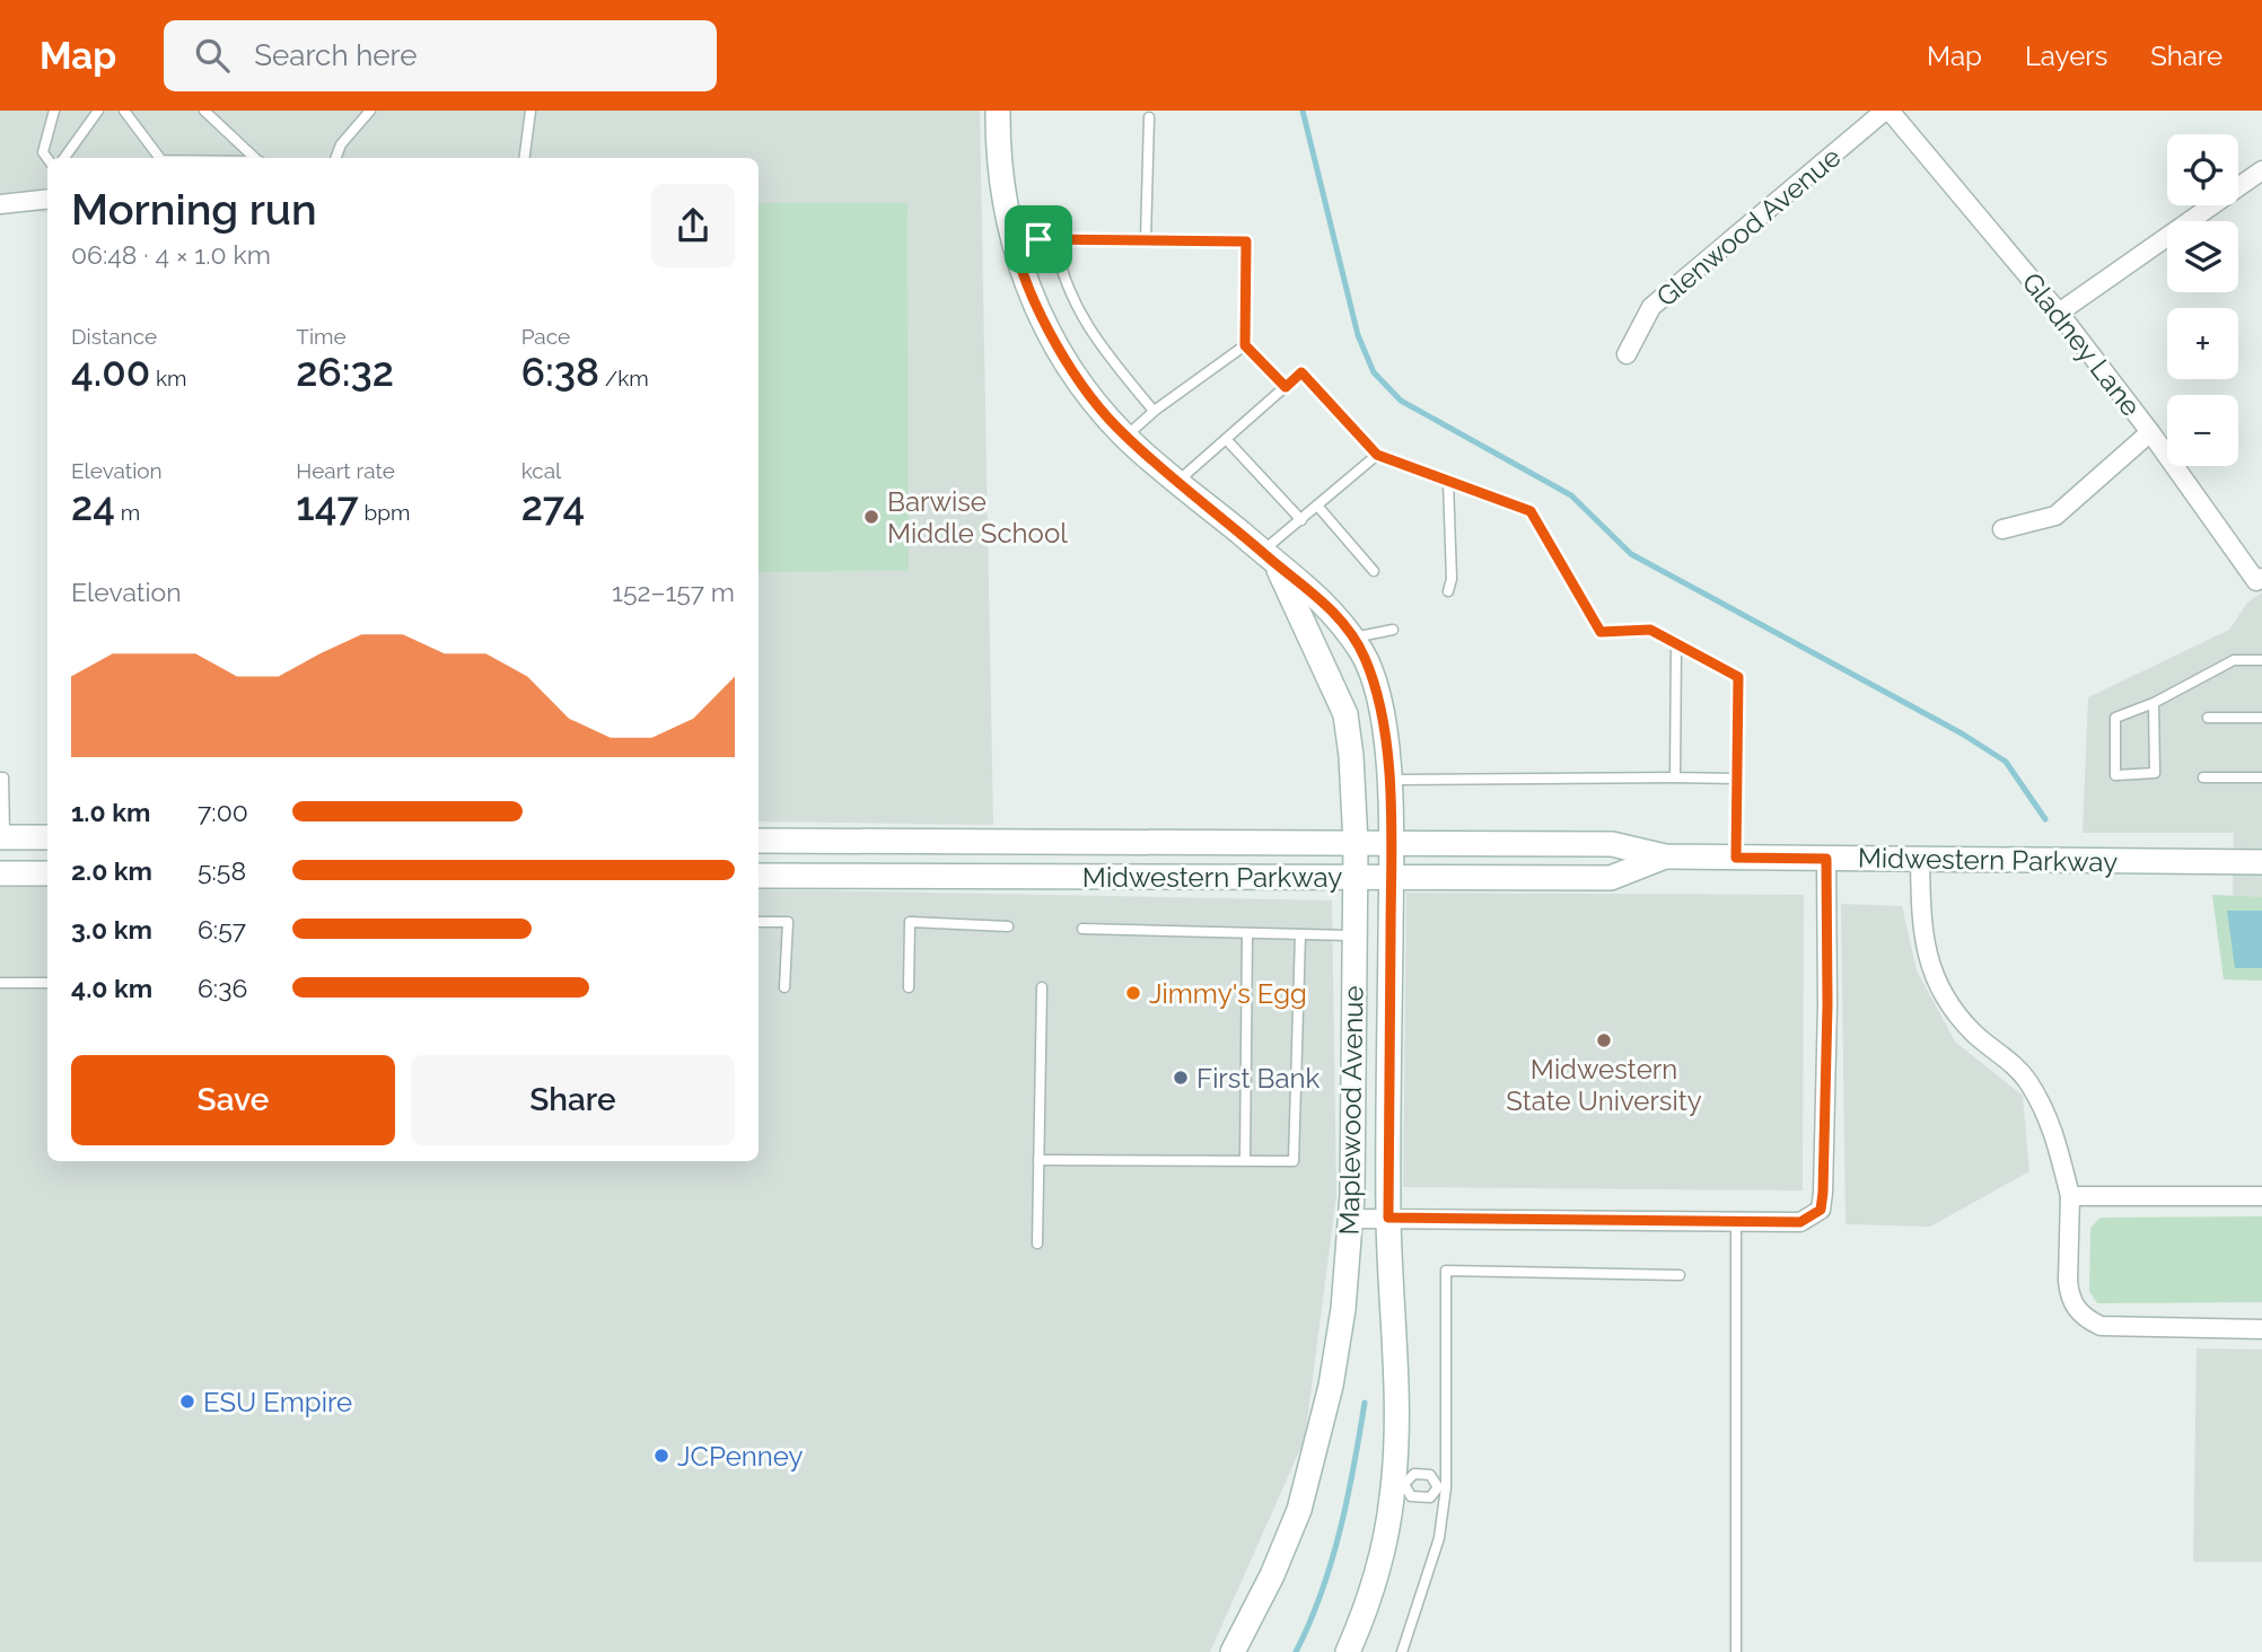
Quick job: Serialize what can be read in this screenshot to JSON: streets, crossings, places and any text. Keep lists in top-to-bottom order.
{
  "streets": {
    "street": [
      "Glenwood Avenue",
      "Gladney Lane",
      "Midwestern Parkway",
      "Maplewood Avenue"
    ]
  },
  "crossings": [
    ["Glenwood Avenue", "Gladney Lane"],
    ["Midwestern Parkway", "Maplewood Avenue"]
  ],
  "places": [
    "Barwise Middle School",
    "Jimmy's Egg",
    "Midwestern State University",
    "First Bank",
    "ESU Empire",
    "JCPenney"
  ],
  "page": {
    "header": "Map",
    "search": "Search here",
    "nav": ["Map", "Layers", "Share"],
    "map_buttons": ["+", "−"],
    "heading": ["Morning run", "06:48 · 4 × 1.0 km"],
    "stats": [
      ["Distance", "4.00 km"],
      ["Time", "26:32"],
      ["Pace", "6:38 /km"],
      ["Elevation", "24 m"],
      ["Heart rate", "147 bpm"],
      ["kcal", "274"]
    ],
    "chart": ["Elevation", "152–157 m"],
    "list": [
      {
        "name": "1.0 km",
        "note": "7:00"
      },
      {
        "name": "2.0 km",
        "note": "5:58"
      },
      {
        "name": "3.0 km",
        "note": "6:57"
      },
      {
        "name": "4.0 km",
        "note": "6:36"
      }
    ],
    "buttons": ["Save", "Share"]
  }
}
